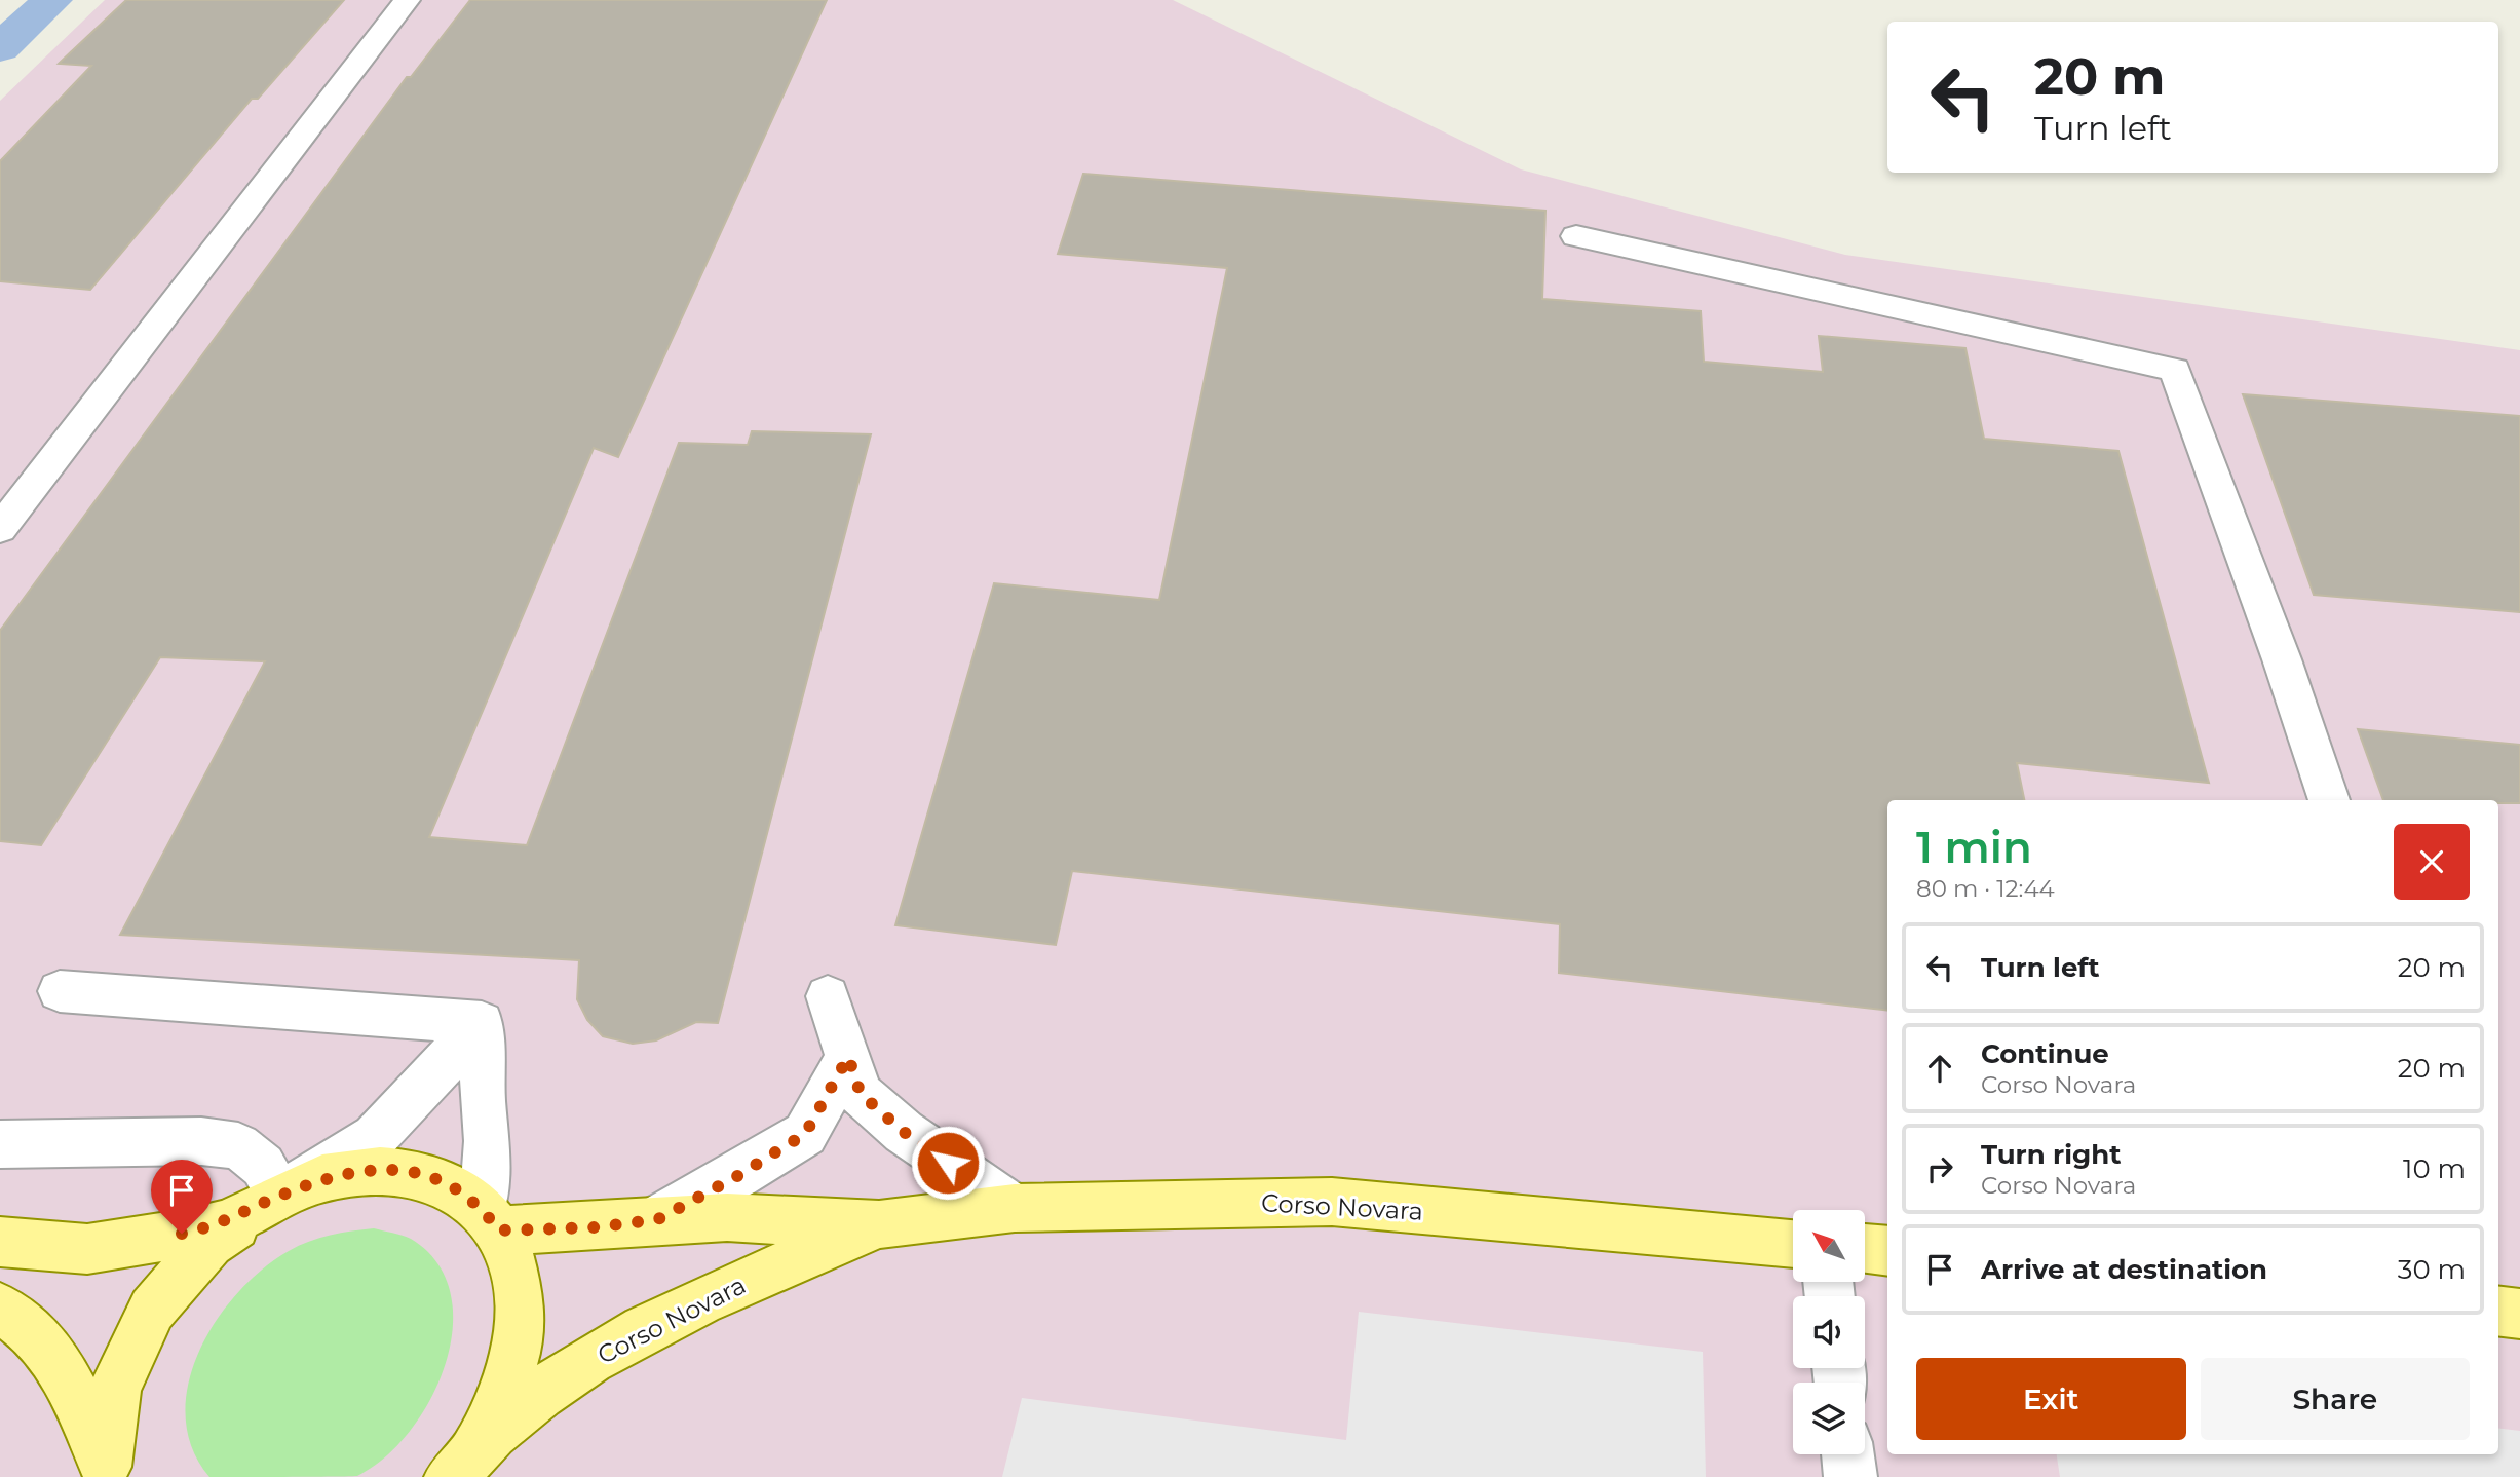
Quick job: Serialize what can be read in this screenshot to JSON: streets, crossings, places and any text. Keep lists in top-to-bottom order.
{
  "streets": {
    "main road": ["Corso Novara"]
  },
  "north": "top left",
  "page": {
    "turn": ["20 m", "Turn left"],
    "heading": ["1 min", "80 m · 12:44"],
    "list": [
      {
        "name": "Turn left",
        "value": "20 m"
      },
      {
        "name": "Continue",
        "note": "Corso Novara",
        "value": "20 m"
      },
      {
        "name": "Turn right",
        "note": "Corso Novara",
        "value": "10 m"
      },
      {
        "name": "Arrive at destination",
        "value": "30 m"
      }
    ],
    "buttons": ["Exit", "Share"]
  }
}
